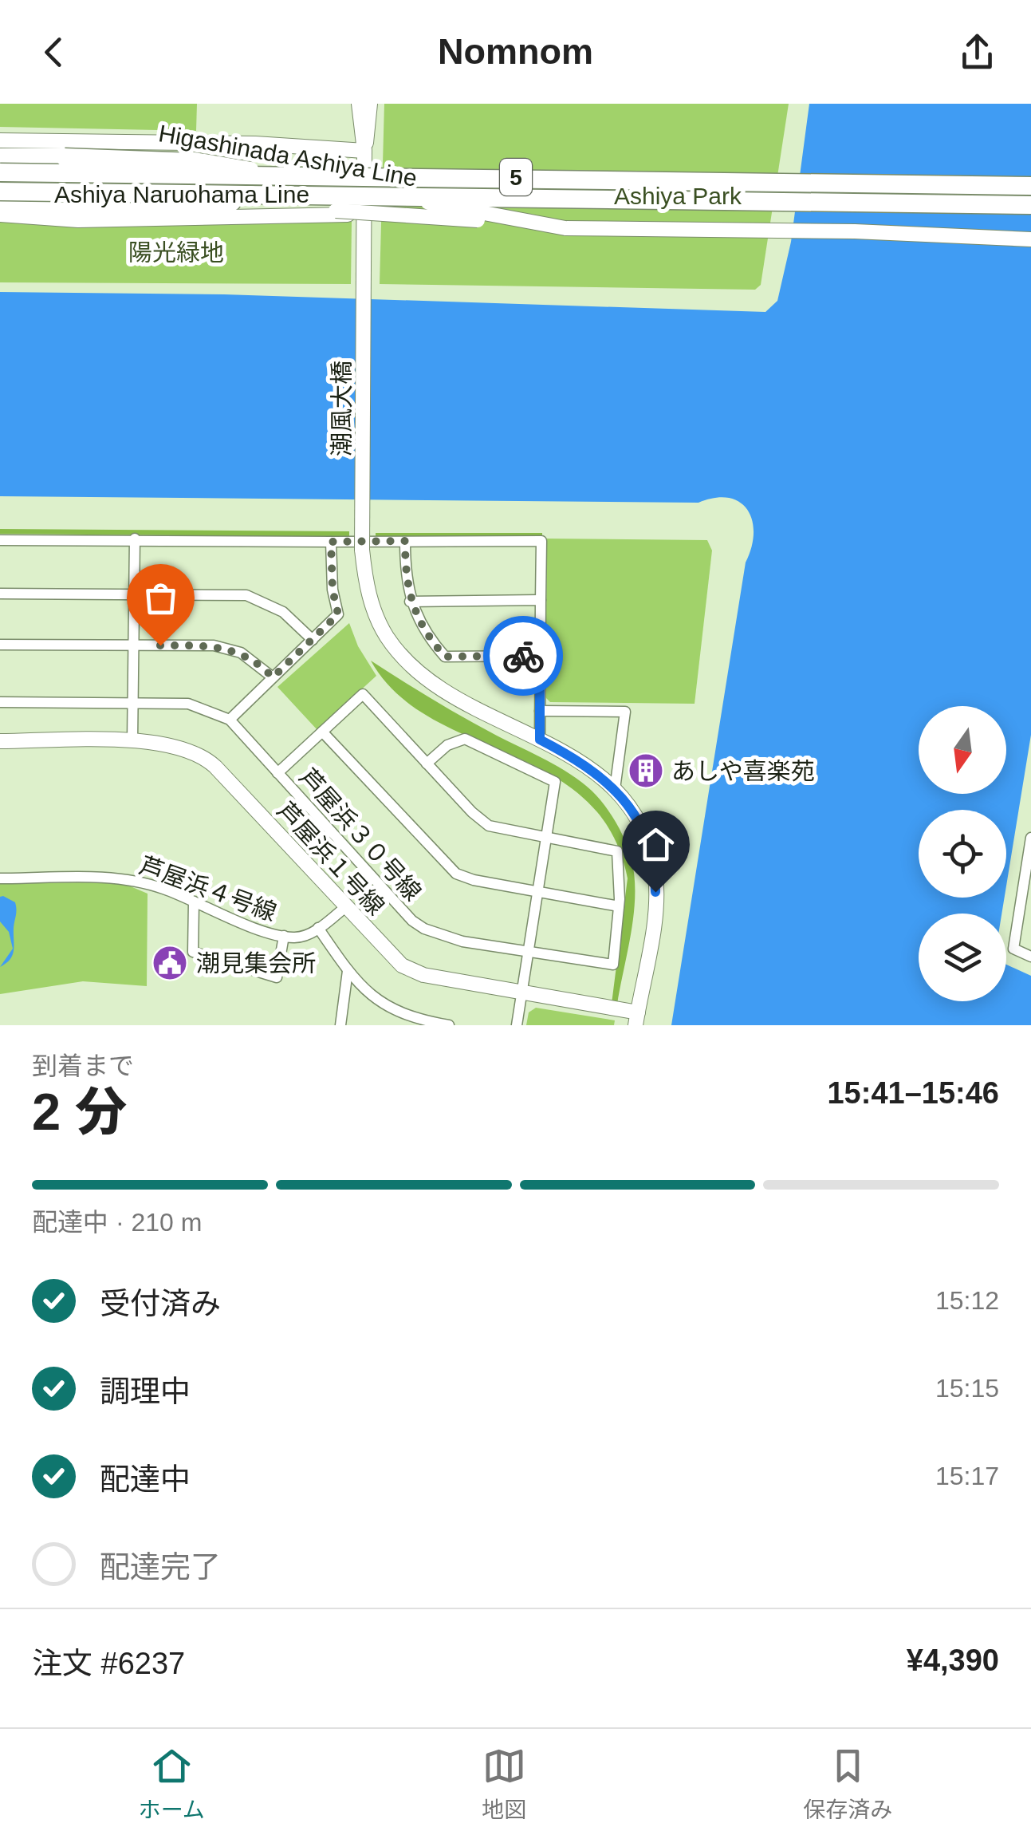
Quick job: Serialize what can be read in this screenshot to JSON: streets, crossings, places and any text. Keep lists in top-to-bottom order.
{
  "streets": {
    "highway": ["5"],
    "main road": [
      "Higashinada Ashiya Line",
      "Ashiya Naruohama Line",
      "潮風大橋",
      "芦屋浜１号線"
    ],
    "street": ["芦屋浜３０号線", "芦屋浜４号線"]
  },
  "crossings": [
    ["Higashinada Ashiya Line", "5"],
    ["5", "Ashiya Naruohama Line"],
    ["Ashiya Naruohama Line", "潮風大橋"],
    ["芦屋浜１号線", "芦屋浜４号線"]
  ],
  "parks": ["Ashiya Park", "陽光緑地"],
  "places": {
    "building": ["あしや喜楽苑"],
    "public building": ["潮見集会所"]
  },
  "north": "bottom",
  "page": {
    "header": "Nomnom",
    "heading": ["2 分", "到着まで", "15:41–15:46"],
    "panel": ["注文 #6237", "¥4,390"],
    "bar": "配達中 · 210 m",
    "list": [
      ["受付済み", "15:12"],
      ["調理中", "15:15"],
      ["配達中", "15:17"],
      "配達完了"
    ],
    "tabs": ["ホーム", "地図", "保存済み"]
  }
}
